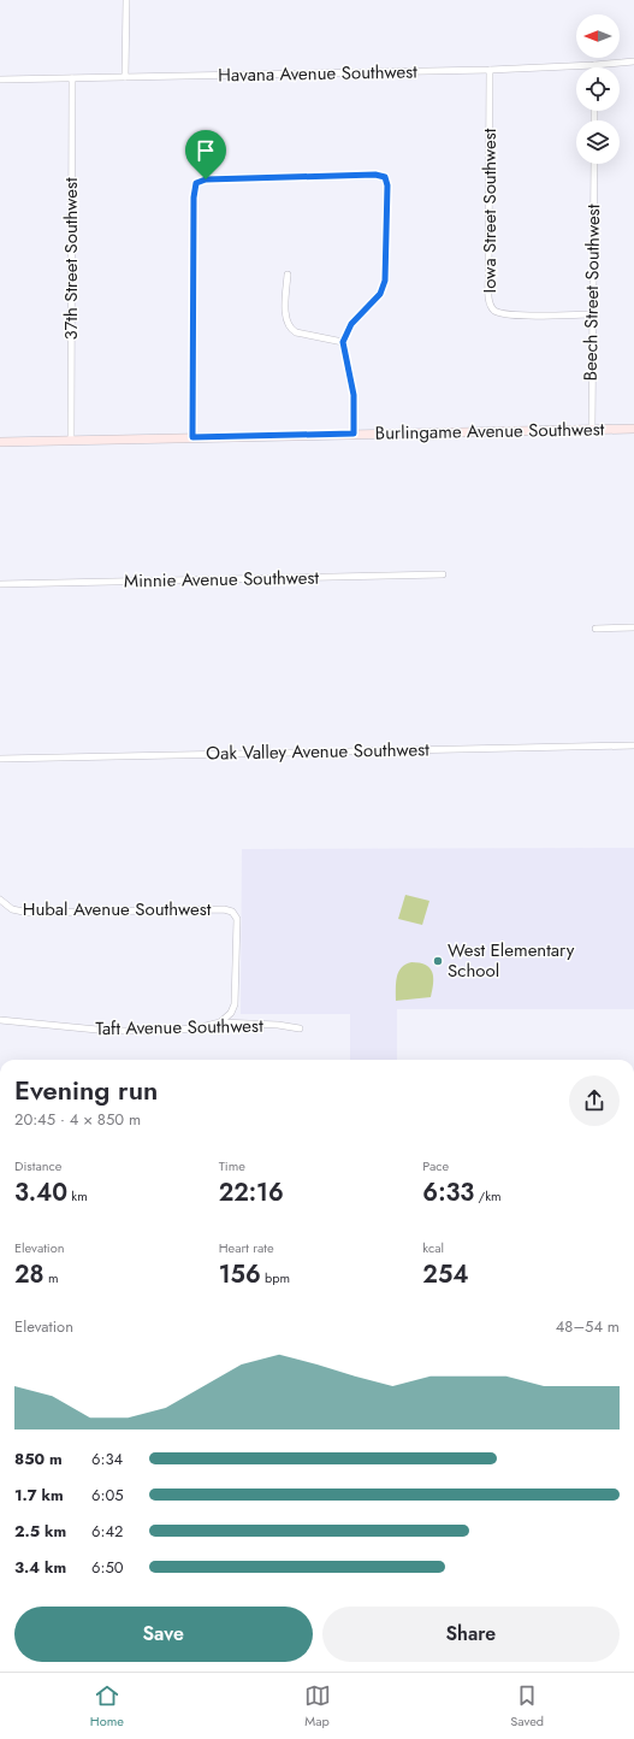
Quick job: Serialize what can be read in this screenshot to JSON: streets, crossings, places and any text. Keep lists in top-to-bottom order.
{
  "streets": {
    "street": [
      "Havana Avenue Southwest",
      "Iowa Street Southwest",
      "37th Street Southwest",
      "Beech Street Southwest",
      "Burlingame Avenue Southwest",
      "Minnie Avenue Southwest",
      "Oak Valley Avenue Southwest",
      "Hubal Avenue Southwest",
      "Taft Avenue Southwest"
    ]
  },
  "crossings": [
    ["Havana Avenue Southwest", "Iowa Street Southwest"],
    ["Havana Avenue Southwest", "37th Street Southwest"],
    ["Iowa Street Southwest", "Beech Street Southwest"],
    ["37th Street Southwest", "Burlingame Avenue Southwest"],
    ["Beech Street Southwest", "Burlingame Avenue Southwest"],
    ["Hubal Avenue Southwest", "Taft Avenue Southwest"]
  ],
  "places": ["West Elementary School"],
  "north": "left",
  "page": {
    "heading": ["Evening run", "20:45 · 4 × 850 m"],
    "stats": [
      ["Distance", "3.40 km"],
      ["Time", "22:16"],
      ["Pace", "6:33 /km"],
      ["Elevation", "28 m"],
      ["Heart rate", "156 bpm"],
      ["kcal", "254"]
    ],
    "chart": ["Elevation", "48–54 m"],
    "list": [
      {
        "name": "850 m",
        "note": "6:34"
      },
      {
        "name": "1.7 km",
        "note": "6:05"
      },
      {
        "name": "2.5 km",
        "note": "6:42"
      },
      {
        "name": "3.4 km",
        "note": "6:50"
      }
    ],
    "buttons": ["Save", "Share"],
    "tabs": ["Home", "Map", "Saved"]
  }
}
